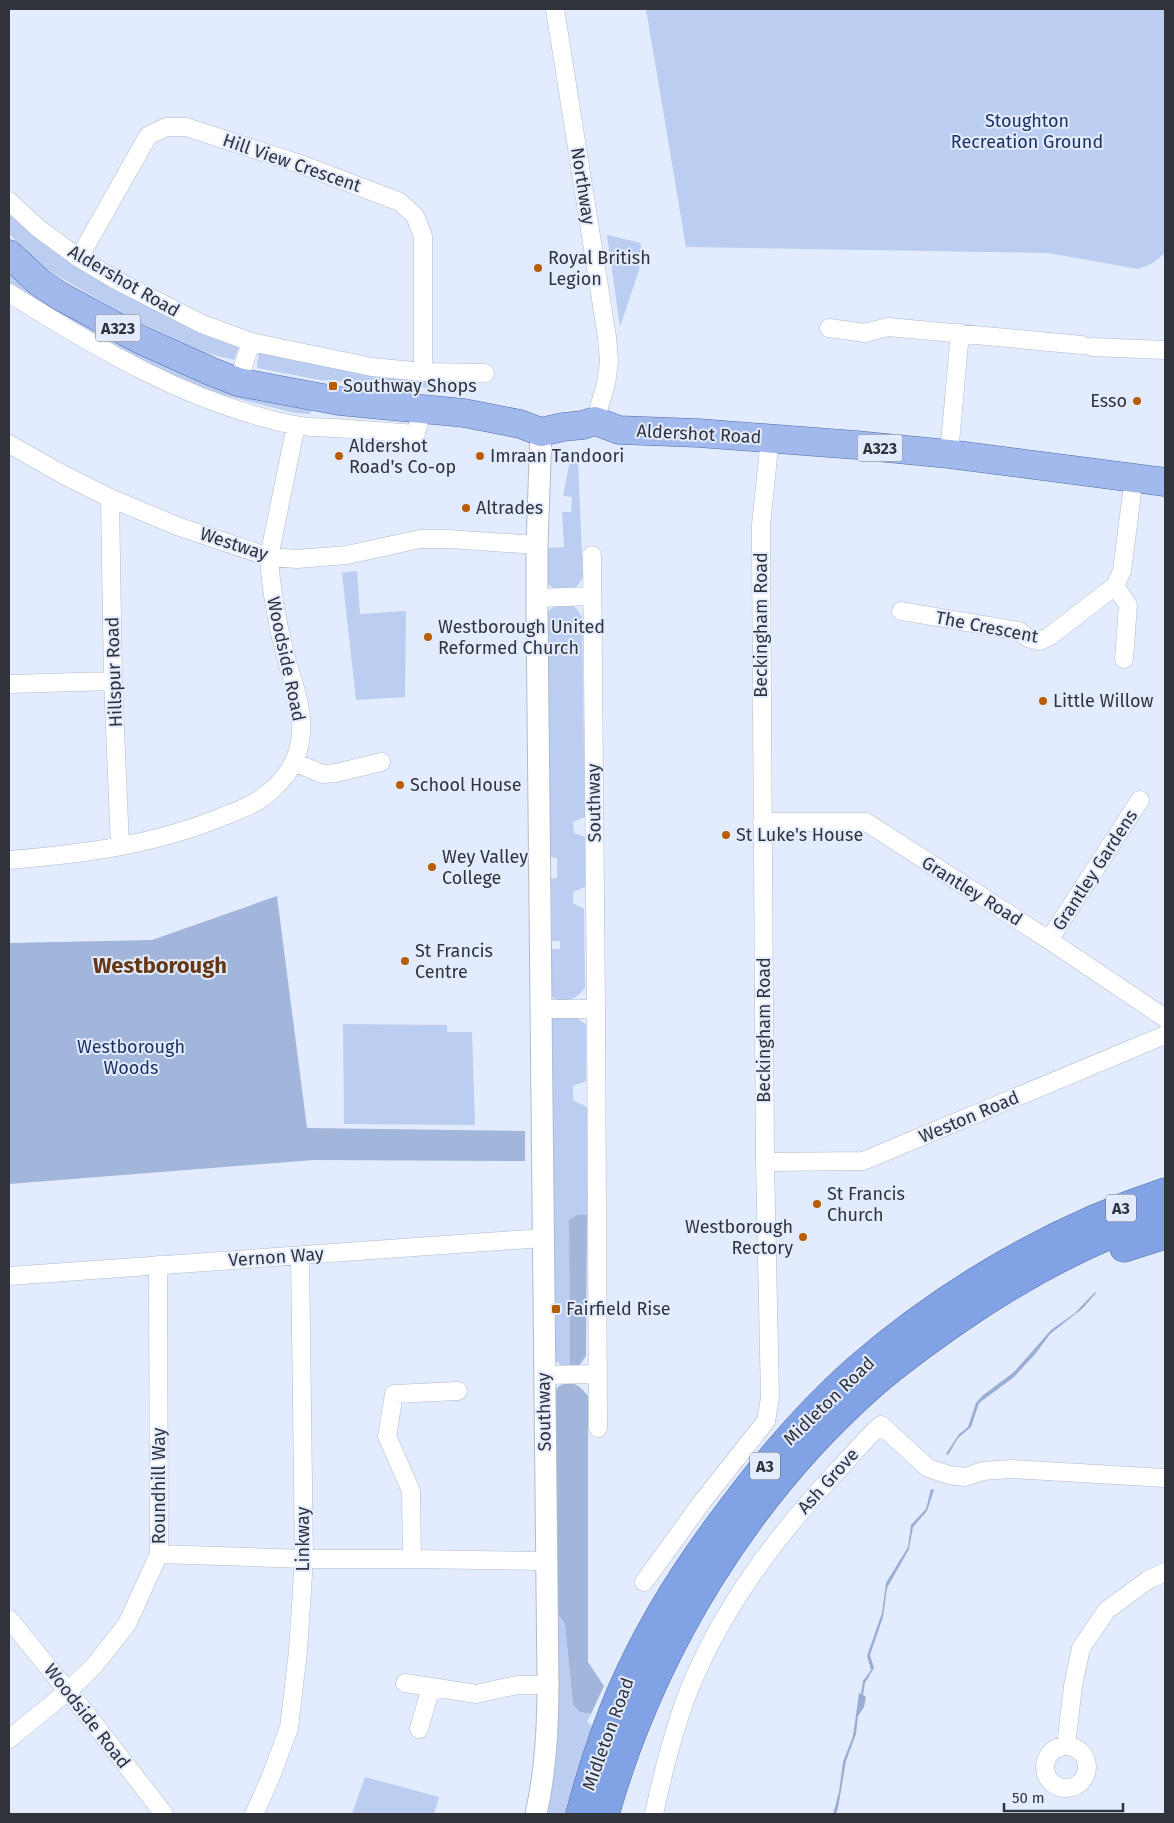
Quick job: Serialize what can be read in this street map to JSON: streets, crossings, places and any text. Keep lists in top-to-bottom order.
{
  "streets": {
    "highway": ["A3", "Midleton Road"],
    "main road": ["Aldershot Road", "A323"],
    "street": [
      "Hill View Crescent",
      "Northway",
      "Westway",
      "Beckingham Road",
      "The Crescent",
      "Woodside Road",
      "Hillspur Road",
      "Southway",
      "Grantley Gardens",
      "Grantley Road",
      "Weston Road",
      "Vernon Way",
      "Ash Grove",
      "Roundhill Way",
      "Linkway"
    ]
  },
  "crossings": [
    ["Hill View Crescent", "Aldershot Road"],
    ["Northway", "Aldershot Road"],
    ["Aldershot Road", "Beckingham Road"],
    ["A323", "Southway"],
    ["Westway", "Woodside Road"],
    ["Westway", "Hillspur Road"],
    ["Westway", "Southway"],
    ["Beckingham Road", "Grantley Road"],
    ["Beckingham Road", "Weston Road"],
    ["Woodside Road", "Hillspur Road"],
    ["Woodside Road", "Roundhill Way"],
    ["Southway", "Vernon Way"],
    ["Grantley Gardens", "Grantley Road"],
    ["Vernon Way", "Roundhill Way"],
    ["Vernon Way", "Linkway"]
  ],
  "districts": ["Westborough"],
  "parks": ["Stoughton Recreation Ground", "Westborough Woods"],
  "places": {
    "other": [
      "Royal British Legion",
      "Esso",
      "Aldershot Road's Co-op",
      "Imraan Tandoori",
      "Altrades",
      "Westborough United Reformed Church",
      "Little Willow",
      "School House",
      "St Luke's House",
      "Wey Valley College",
      "St Francis Centre",
      "St Francis Church",
      "Westborough Rectory"
    ],
    "transit": ["Southway Shops", "Fairfield Rise"]
  },
  "scale_bar": "50 m"
}
